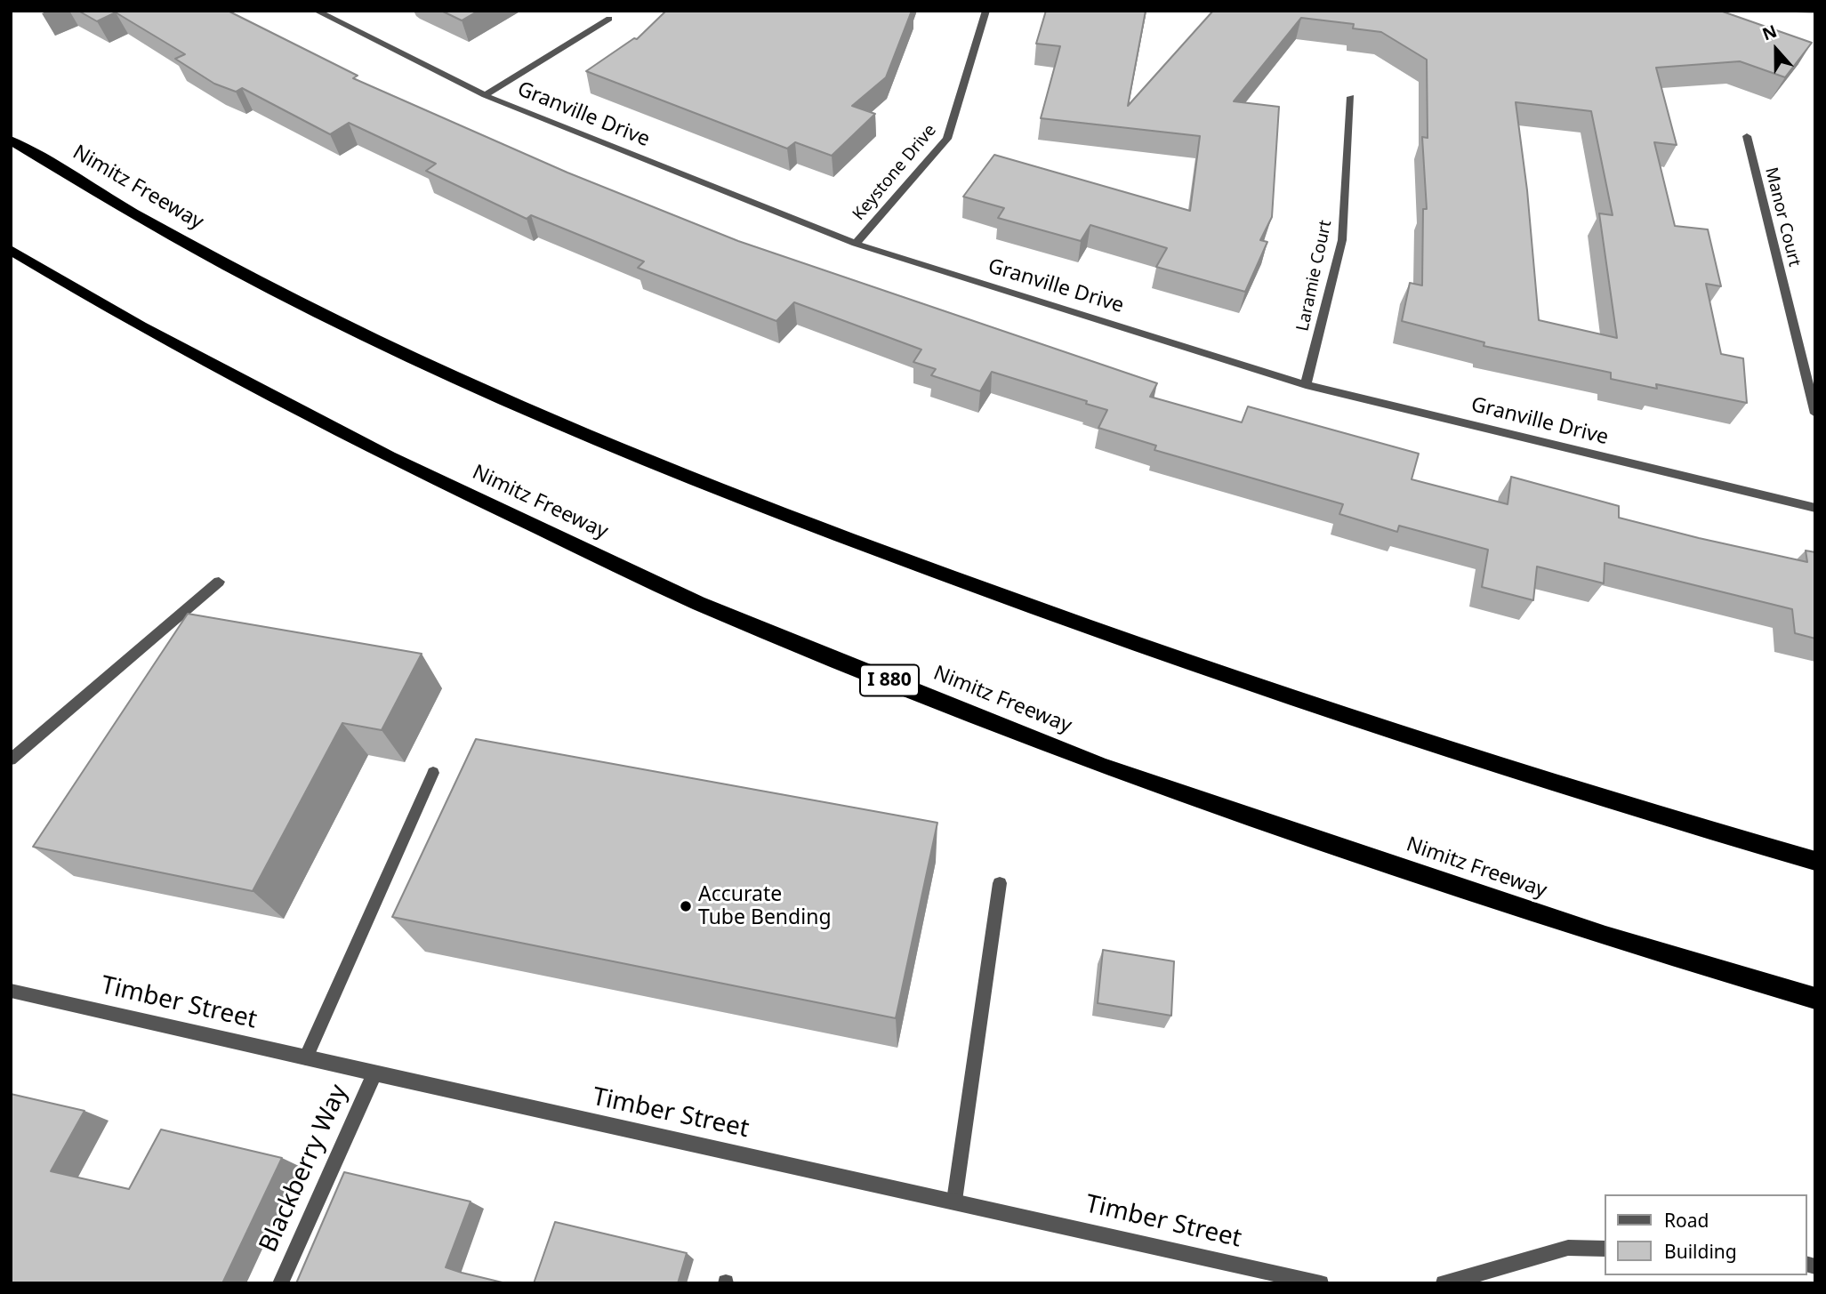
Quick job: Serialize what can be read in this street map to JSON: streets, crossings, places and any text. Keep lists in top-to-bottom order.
{
  "streets": {
    "highway": ["Nimitz Freeway", "I 880"],
    "street": [
      "Granville Drive",
      "Keystone Drive",
      "Manor Court",
      "Laramie Court",
      "Timber Street",
      "Blackberry Way"
    ]
  },
  "crossings": [
    ["Granville Drive", "Keystone Drive"],
    ["Granville Drive", "Laramie Court"],
    ["Timber Street", "Blackberry Way"]
  ],
  "places": ["Accurate Tube Bending"],
  "legend": ["Road", "Building"],
  "north": "top"
}
